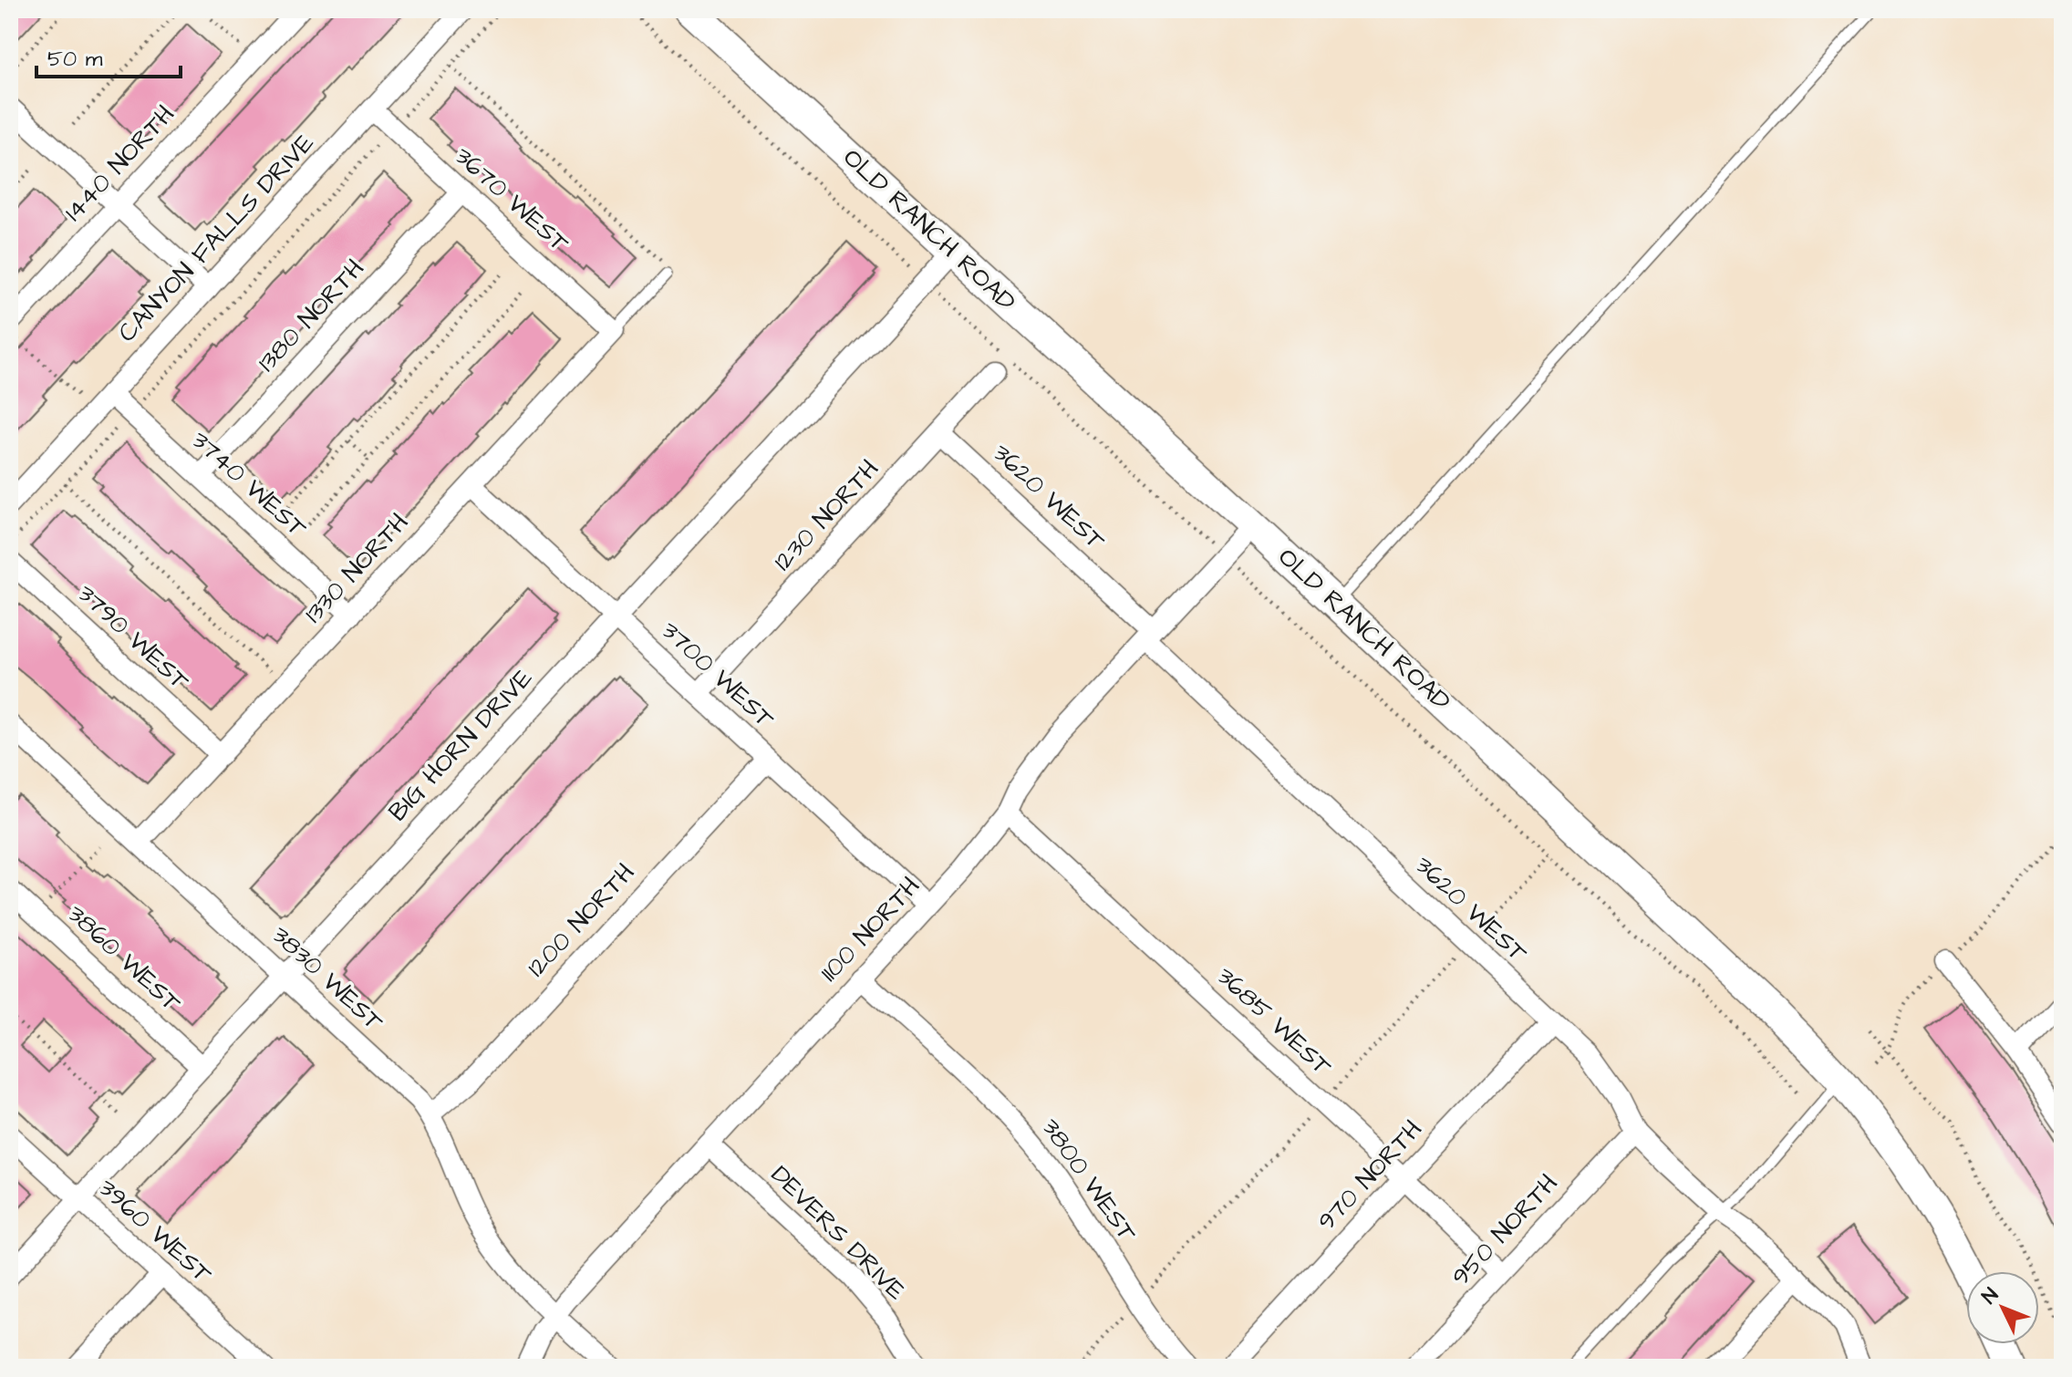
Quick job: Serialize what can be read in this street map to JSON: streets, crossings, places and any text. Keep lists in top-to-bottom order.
{
  "streets": {
    "street": [
      "1440 NORTH",
      "3670 WEST",
      "OLD RANCH ROAD",
      "CANYON FALLS DRIVE",
      "1380 NORTH",
      "3740 WEST",
      "3620 WEST",
      "1230 NORTH",
      "1330 NORTH",
      "3790 WEST",
      "3700 WEST",
      "BIG HORN DRIVE",
      "1200 NORTH",
      "1100 NORTH",
      "3860 WEST",
      "3830 WEST",
      "3685 WEST",
      "970 NORTH",
      "3800 WEST",
      "950 NORTH",
      "3960 WEST",
      "DEVERS DRIVE"
    ]
  },
  "crossings": [
    ["3670 WEST", "CANYON FALLS DRIVE"],
    ["3670 WEST", "1380 NORTH"],
    ["3670 WEST", "1330 NORTH"],
    ["OLD RANCH ROAD", "BIG HORN DRIVE"],
    ["OLD RANCH ROAD", "1100 NORTH"],
    ["CANYON FALLS DRIVE", "3740 WEST"],
    ["1380 NORTH", "3740 WEST"],
    ["3740 WEST", "1330 NORTH"],
    ["3620 WEST", "1230 NORTH"],
    ["3620 WEST", "1100 NORTH"],
    ["3620 WEST", "970 NORTH"],
    ["3620 WEST", "950 NORTH"],
    ["1230 NORTH", "3700 WEST"],
    ["1330 NORTH", "3790 WEST"],
    ["1330 NORTH", "3700 WEST"],
    ["1330 NORTH", "3830 WEST"],
    ["3700 WEST", "BIG HORN DRIVE"],
    ["3700 WEST", "1200 NORTH"],
    ["3700 WEST", "1100 NORTH"],
    ["BIG HORN DRIVE", "3860 WEST"],
    ["BIG HORN DRIVE", "3830 WEST"],
    ["BIG HORN DRIVE", "3960 WEST"],
    ["1200 NORTH", "3830 WEST"],
    ["1100 NORTH", "3830 WEST"],
    ["1100 NORTH", "3685 WEST"],
    ["1100 NORTH", "3800 WEST"],
    ["1100 NORTH", "DEVERS DRIVE"],
    ["3685 WEST", "970 NORTH"],
    ["3685 WEST", "950 NORTH"]
  ],
  "scale_bar": "50 m",
  "north": "top left"
}
